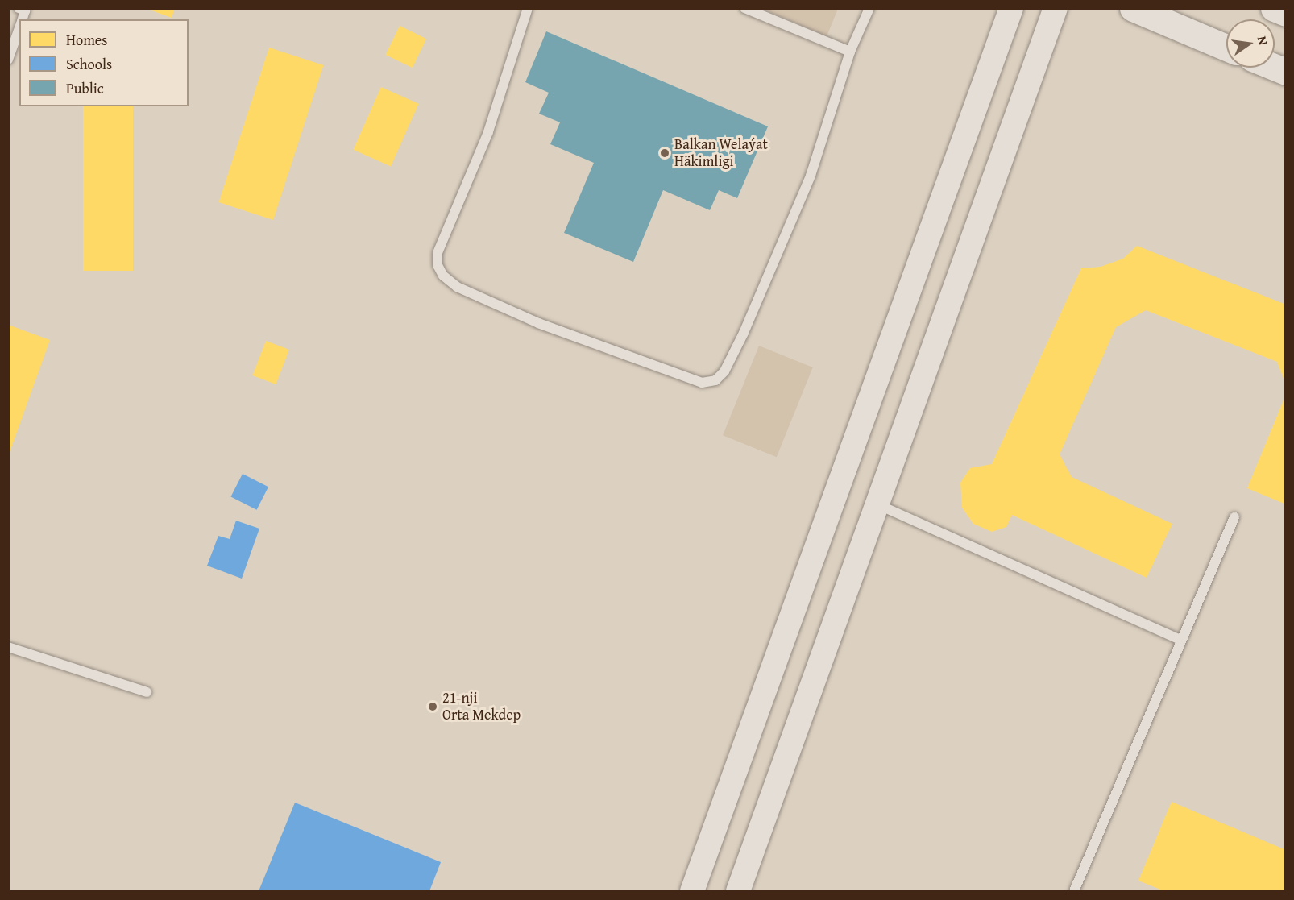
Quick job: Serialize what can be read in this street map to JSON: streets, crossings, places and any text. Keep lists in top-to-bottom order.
{
  "places": ["Balkan Welaýat Häkimligi", "21-nji Orta Mekdep"],
  "legend": ["Homes", "Schools", "Public"],
  "north": "right"
}
